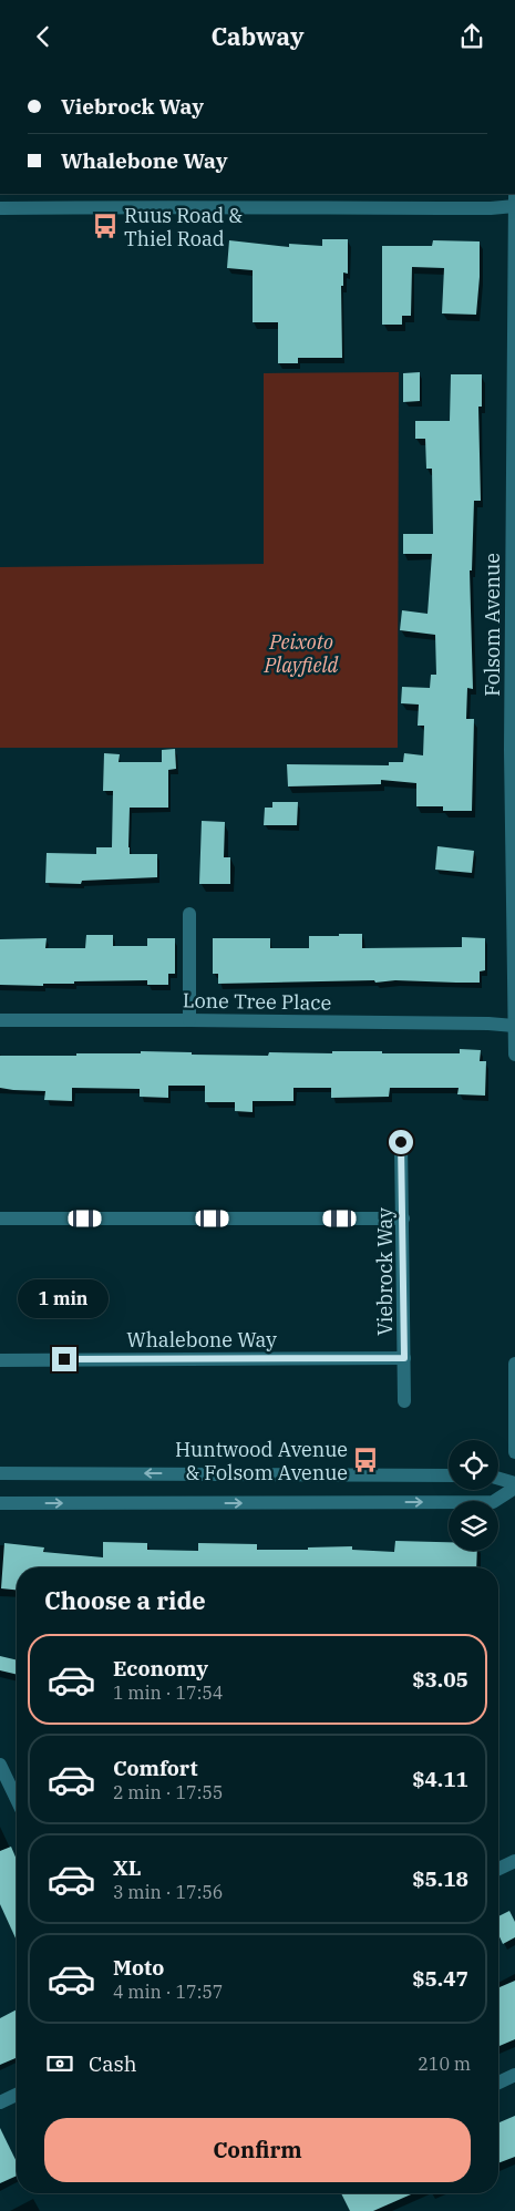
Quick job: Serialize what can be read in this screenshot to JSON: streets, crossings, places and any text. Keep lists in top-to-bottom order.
{
  "streets": {
    "street": [
      "Folsom Avenue",
      "Lone Tree Place",
      "Viebrock Way",
      "Whalebone Way"
    ]
  },
  "crossings": [
    ["Folsom Avenue", "Lone Tree Place"],
    ["Viebrock Way", "Whalebone Way"]
  ],
  "parks": ["Peixoto Playfield"],
  "places": {
    "bus stop": ["Ruus Road & Thiel Road", "Huntwood Avenue & Folsom Avenue"]
  },
  "page": {
    "header": "Cabway",
    "banner": ["Viebrock Way", "Whalebone Way"],
    "bubble": "1 min",
    "heading": "Choose a ride",
    "list": [
      {
        "name": "Economy",
        "note": "1 min · 17:54",
        "value": "$3.05"
      },
      {
        "name": "Comfort",
        "note": "2 min · 17:55",
        "value": "$4.11"
      },
      {
        "name": "XL",
        "note": "3 min · 17:56",
        "value": "$5.18"
      },
      {
        "name": "Moto",
        "note": "4 min · 17:57",
        "value": "$5.47"
      }
    ],
    "pay": ["Cash", "210 m"],
    "buttons": "Confirm"
  }
}
